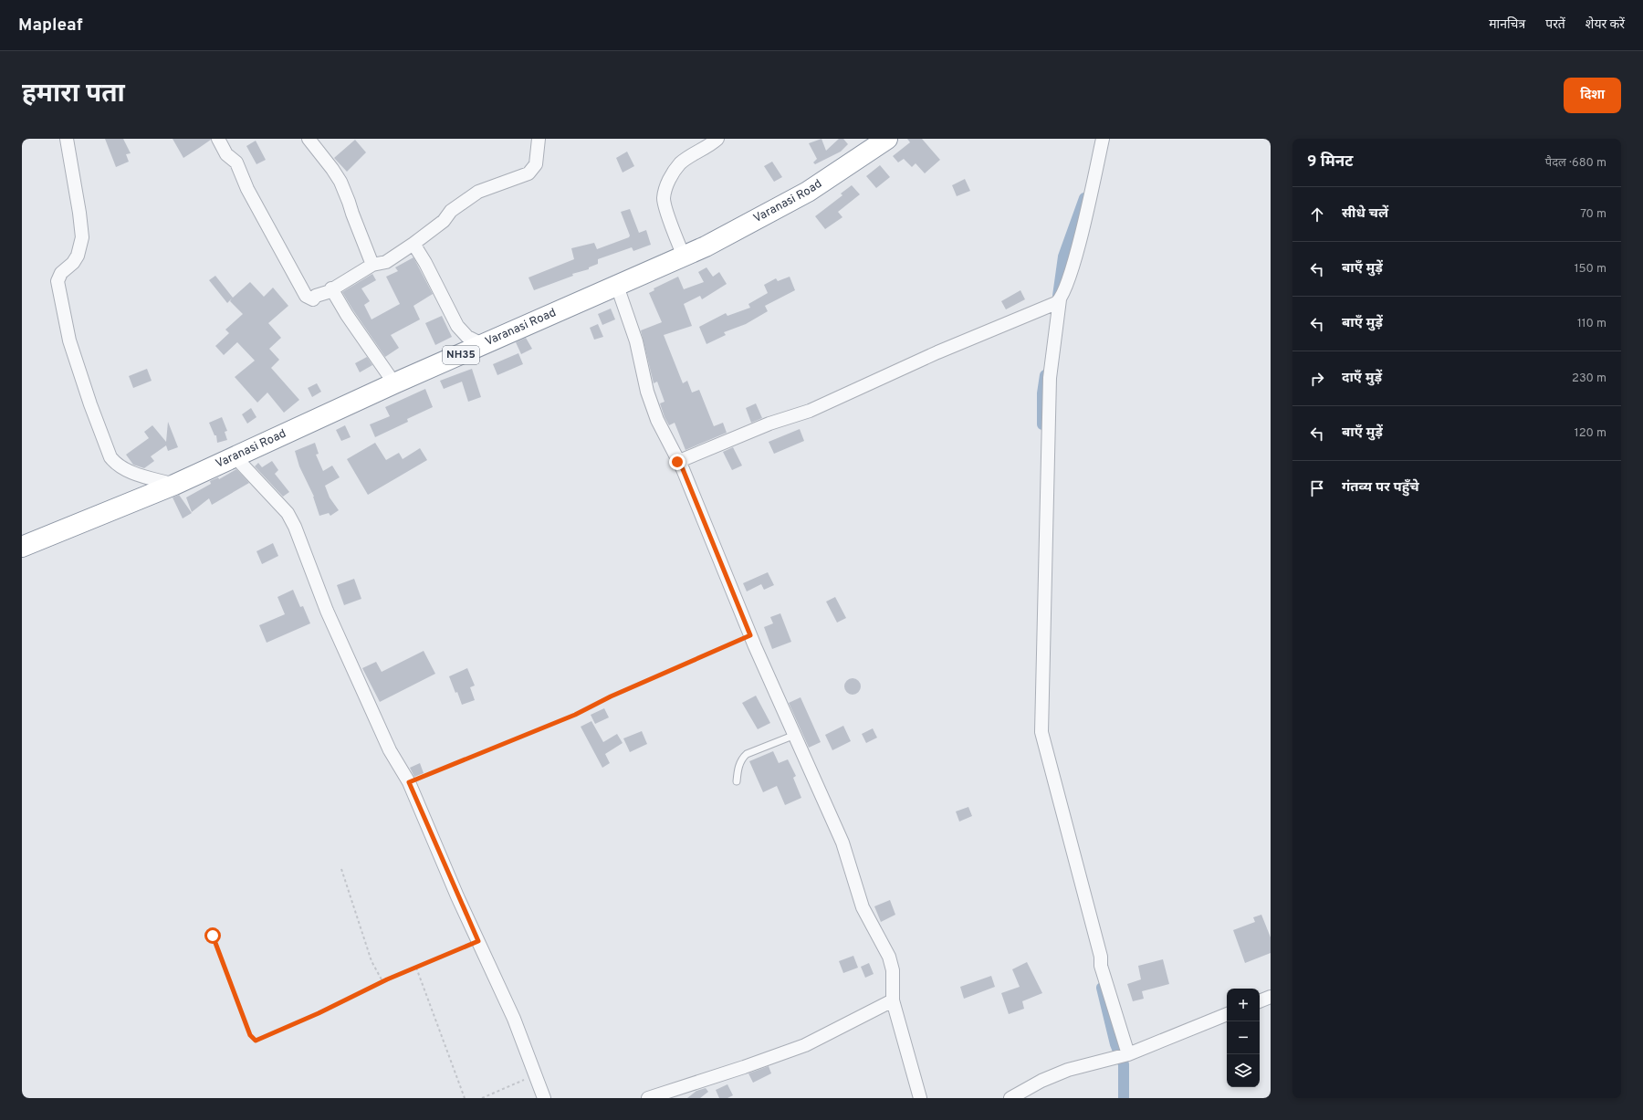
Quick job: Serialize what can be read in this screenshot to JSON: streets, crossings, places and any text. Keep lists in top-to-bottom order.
{
  "streets": {
    "highway": ["Varanasi Road", "NH35"]
  },
  "page": {
    "header": "Mapleaf",
    "nav": ["मानचित्र", "परतें", "शेयर करें"],
    "buttons": "दिशा",
    "title": "हमारा पता",
    "heading": ["9 मिनट", "पैदल · 680 m"],
    "list": [
      ["सीधे चलें", "70 m"],
      ["बाएँ मुड़ें", "150 m"],
      ["बाएँ मुड़ें", "110 m"],
      ["दाएँ मुड़ें", "230 m"],
      ["बाएँ मुड़ें", "120 m"],
      "गंतव्य पर पहुँचे"
    ],
    "map_buttons": ["+", "−"]
  }
}
